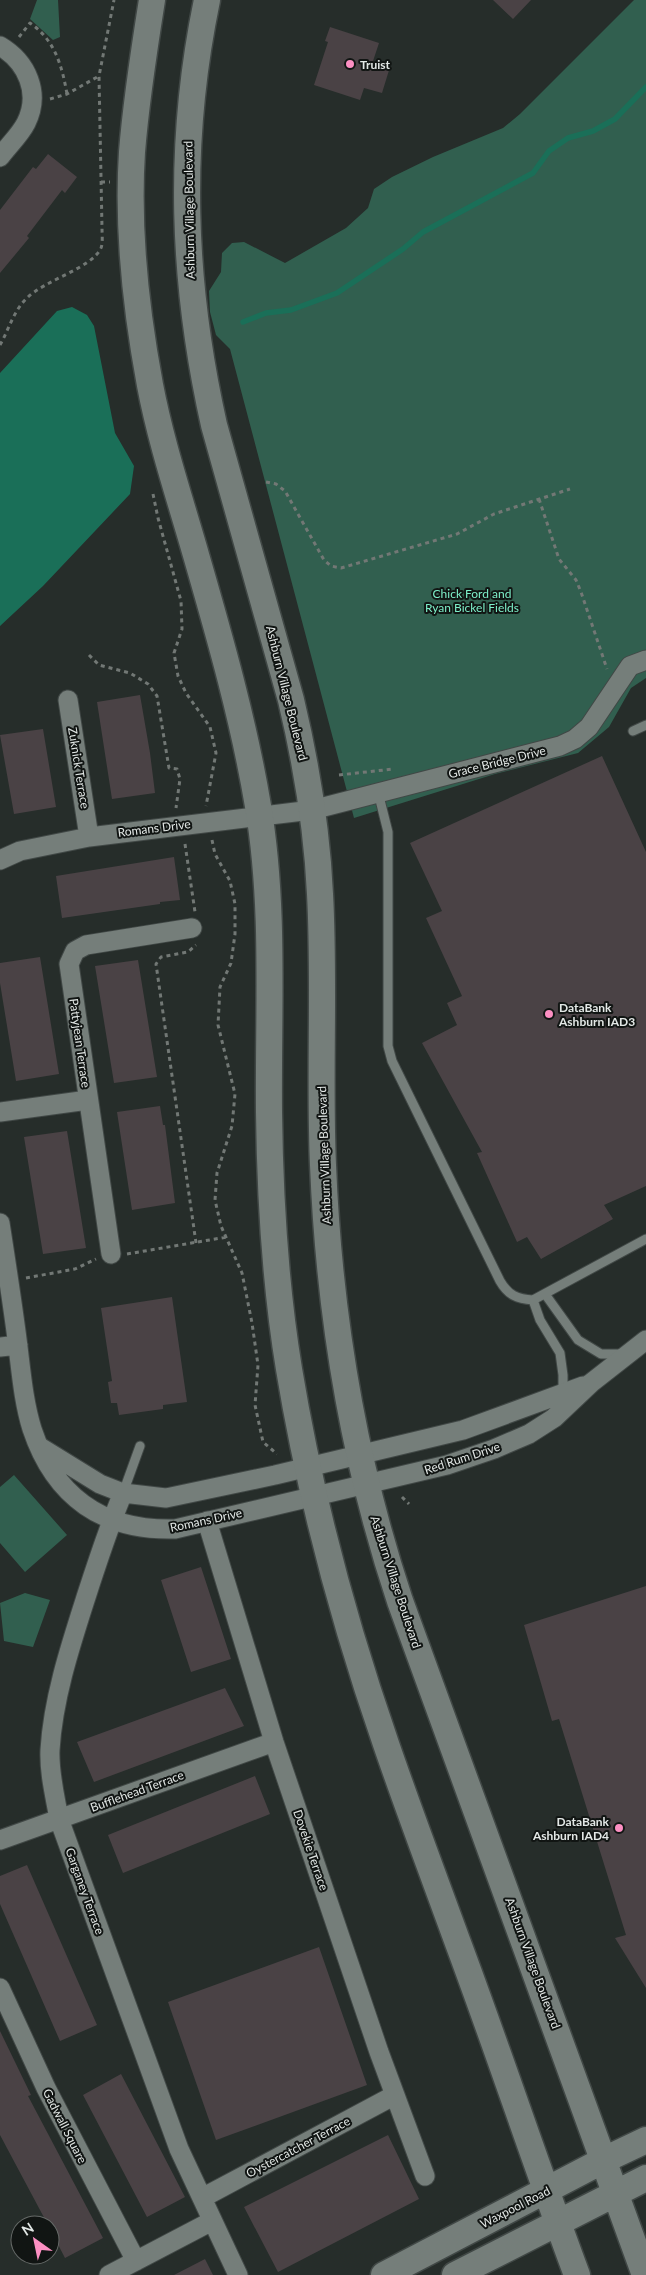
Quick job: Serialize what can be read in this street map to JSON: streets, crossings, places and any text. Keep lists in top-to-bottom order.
{
  "streets": {
    "main road": ["Ashburn Village Boulevard", "Waxpool Road"],
    "street": [
      "Grace Bridge Drive",
      "Zuknick Terrace",
      "Romans Drive",
      "Pattyjean Terrace",
      "Red Rum Drive",
      "Bufflehead Terrace",
      "Dovekie Terrace",
      "Garganey Terrace",
      "Gadwall Square",
      "Oystercatcher Terrace"
    ]
  },
  "crossings": [
    ["Ashburn Village Boulevard", "Grace Bridge Drive"],
    ["Ashburn Village Boulevard", "Romans Drive"],
    ["Ashburn Village Boulevard", "Red Rum Drive"],
    ["Ashburn Village Boulevard", "Waxpool Road"],
    ["Grace Bridge Drive", "Romans Drive"],
    ["Zuknick Terrace", "Romans Drive"],
    ["Romans Drive", "Red Rum Drive"],
    ["Romans Drive", "Dovekie Terrace"],
    ["Romans Drive", "Garganey Terrace"],
    ["Bufflehead Terrace", "Dovekie Terrace"],
    ["Bufflehead Terrace", "Garganey Terrace"],
    ["Dovekie Terrace", "Oystercatcher Terrace"],
    ["Garganey Terrace", "Oystercatcher Terrace"]
  ],
  "parks": ["Chick Ford and Ryan Bickel Fields"],
  "places": ["Truist", "DataBank Ashburn IAD3", "DataBank Ashburn IAD4"],
  "north": "top left"
}
